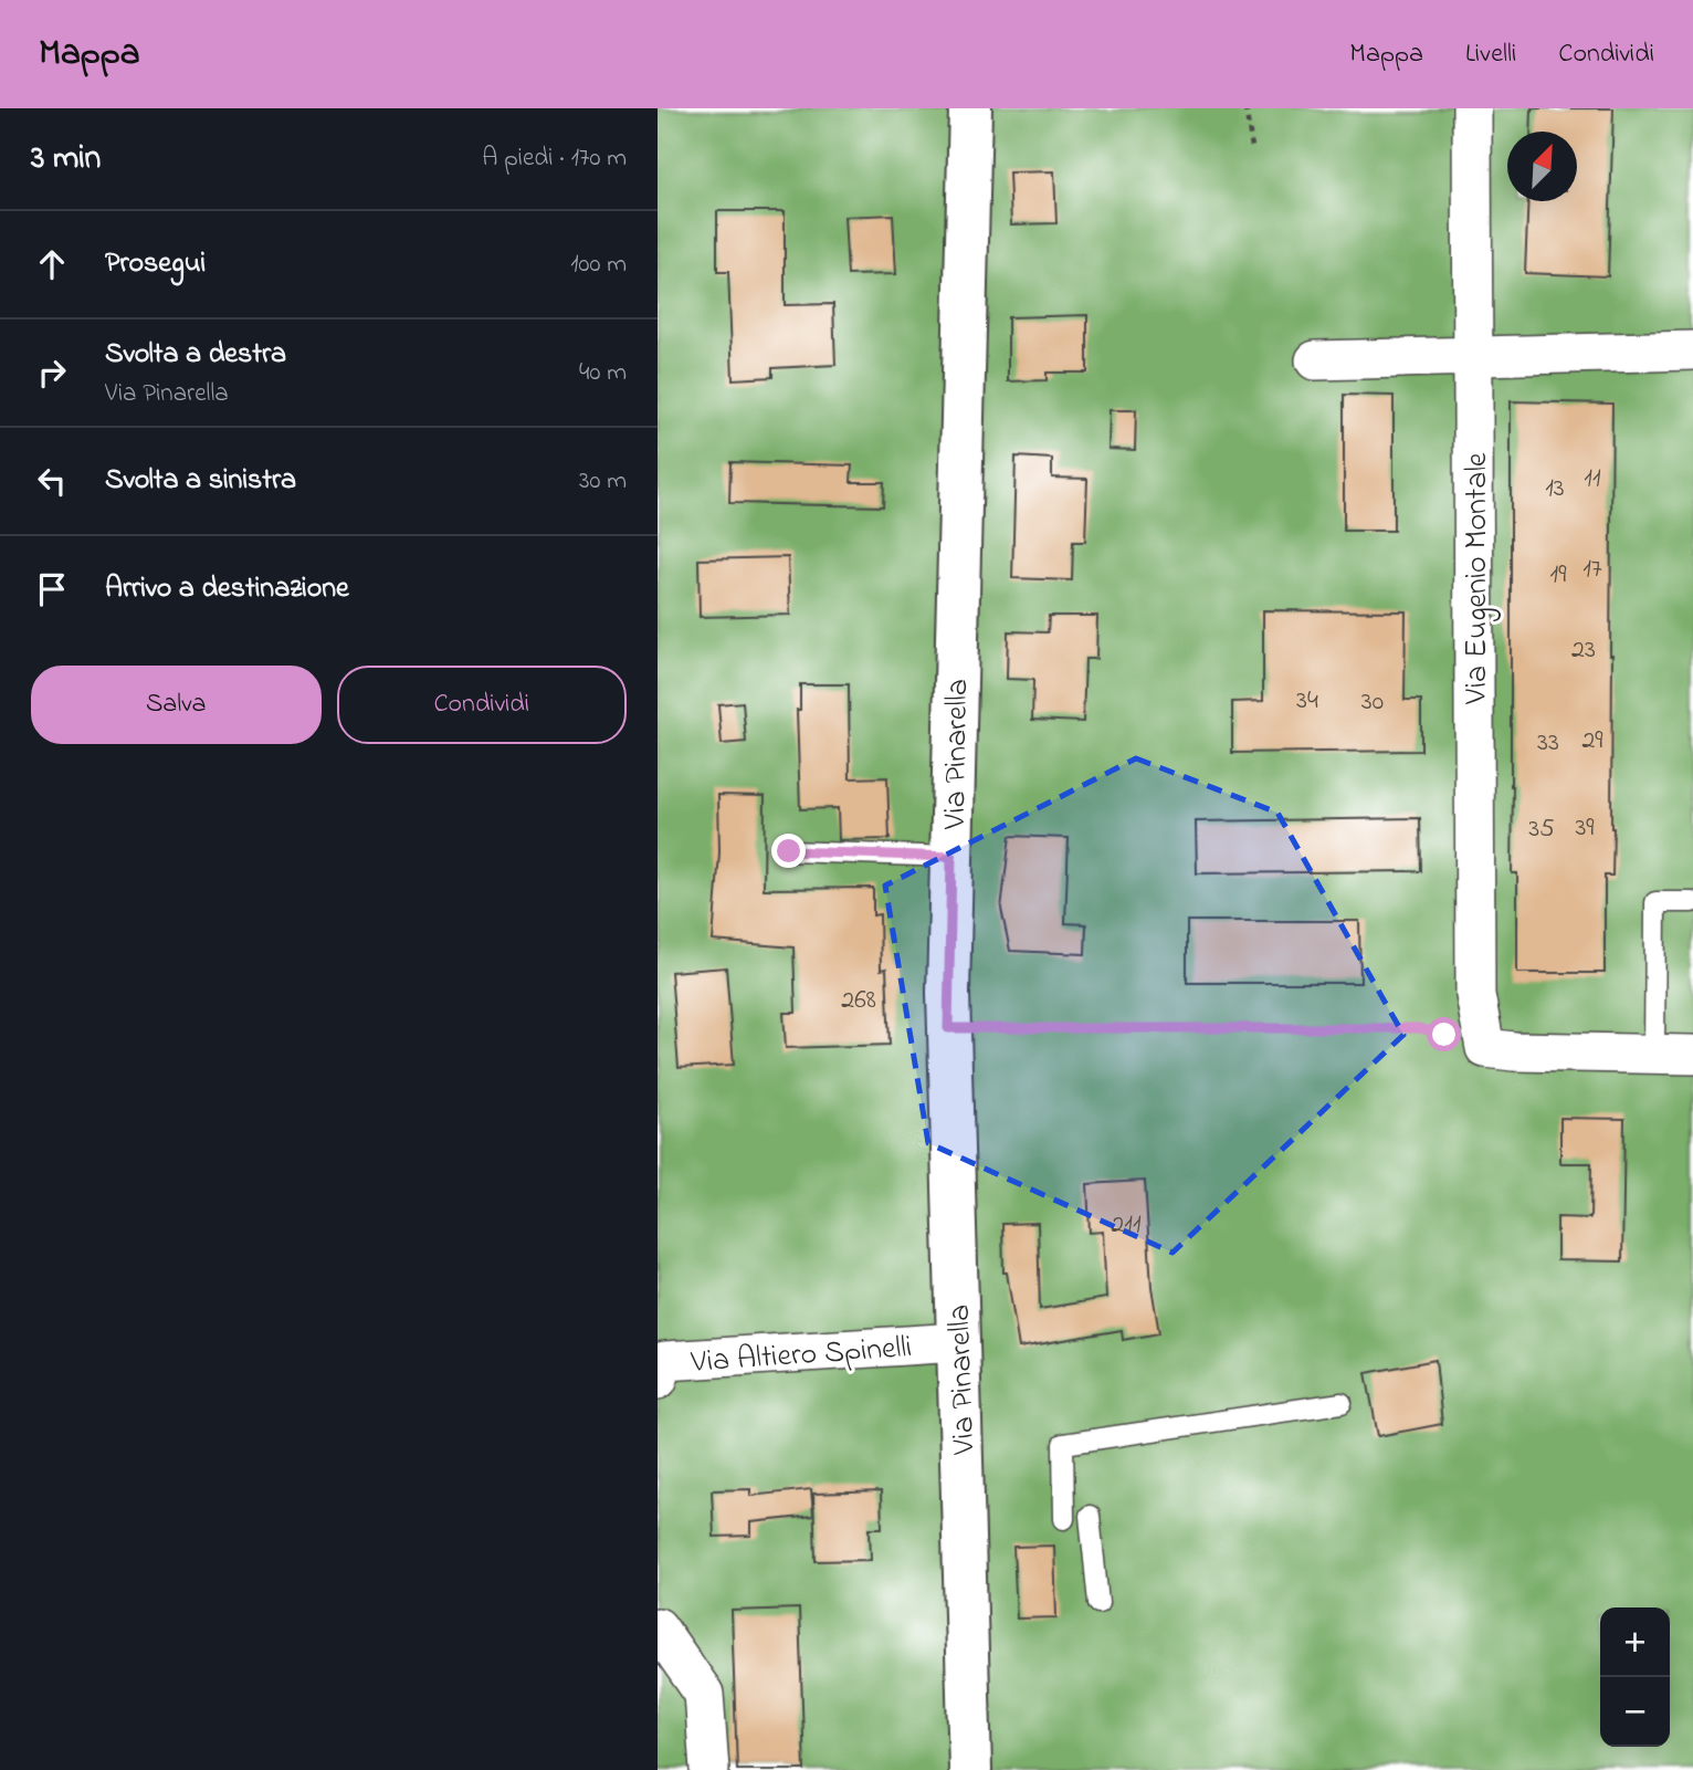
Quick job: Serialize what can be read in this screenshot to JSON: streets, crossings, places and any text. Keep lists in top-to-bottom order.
{
  "streets": {
    "street": ["Via Eugenio Montale", "Via Pinarella", "Via Altiero Spinelli"]
  },
  "crossings": [
    ["Via Pinarella", "Via Altiero Spinelli"]
  ],
  "house_numbers": [
    "11",
    "13",
    "17",
    "19",
    "23",
    "34",
    "30",
    "29",
    "33",
    "39",
    "35",
    "268",
    "211"
  ],
  "north": "top right",
  "page": {
    "header": "Mappa",
    "nav": ["Mappa", "Livelli", "Condividi"],
    "heading": ["3 min", "A piedi · 170 m"],
    "list": [
      ["Prosegui", "100 m"],
      ["Svolta a destra", "Via Pinarella", "40 m"],
      ["Svolta a sinistra", "30 m"],
      "Arrivo a destinazione"
    ],
    "buttons": ["Salva", "Condividi"],
    "map_buttons": ["+", "−"]
  }
}
